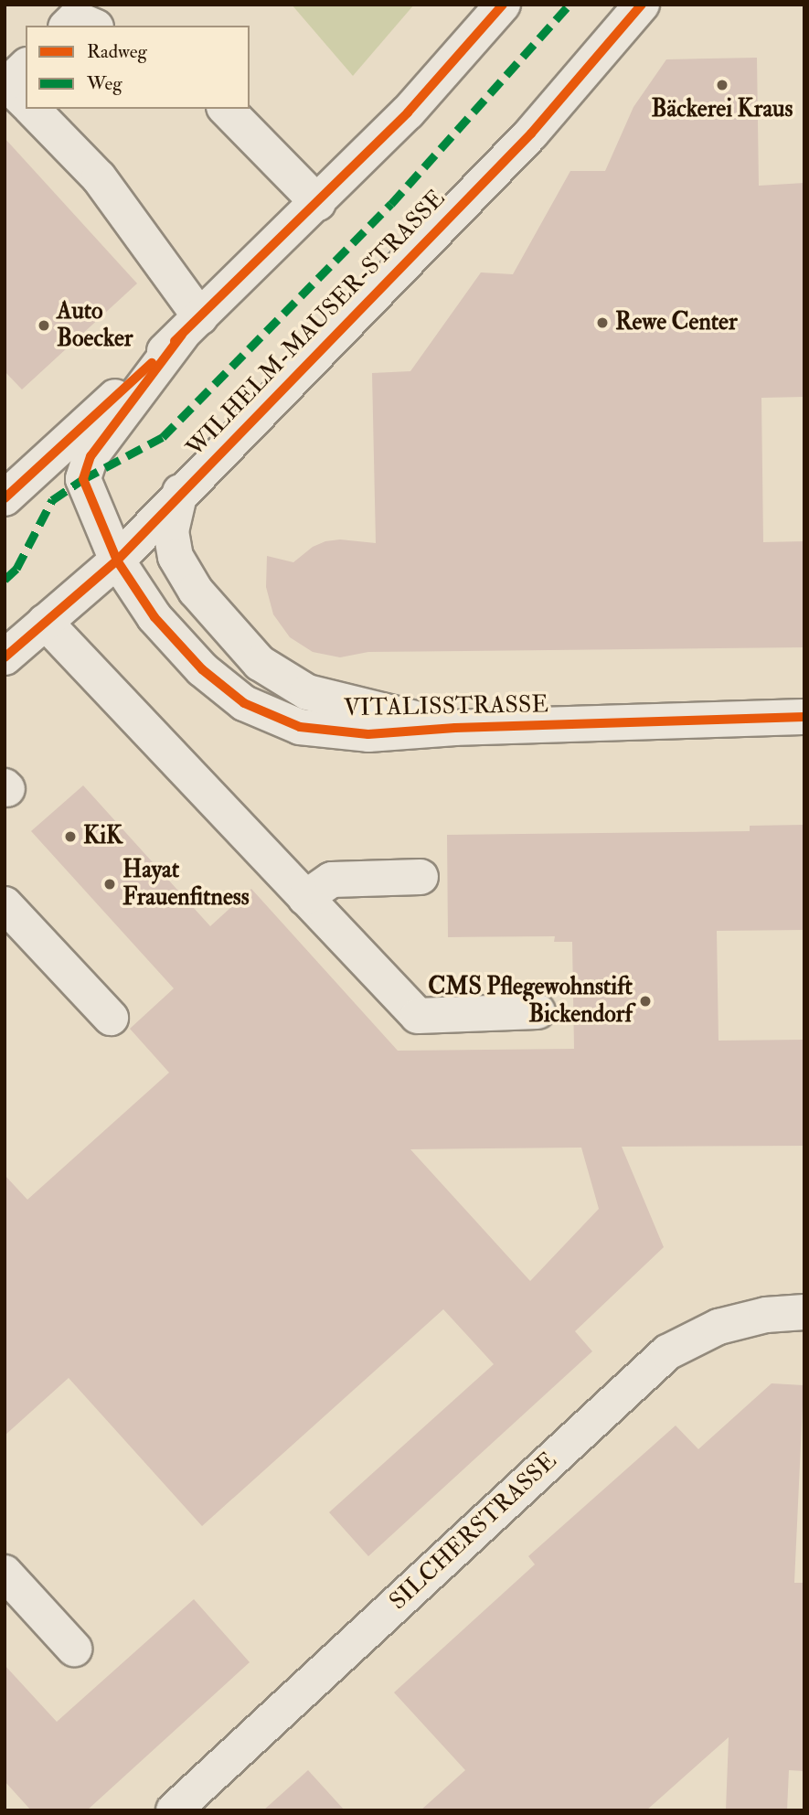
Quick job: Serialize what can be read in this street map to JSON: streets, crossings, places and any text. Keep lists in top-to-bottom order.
{
  "streets": {
    "street": ["WILHELM-MAUSER-STRASSE", "VITALISSTRASSE", "SILCHERSTRASSE"]
  },
  "crossings": [
    ["WILHELM-MAUSER-STRASSE", "VITALISSTRASSE"]
  ],
  "places": [
    "Bäckerei Kraus",
    "Rewe Center",
    "Auto Boecker",
    "KiK",
    "Hayat Frauenfitness",
    "CMS Pflegewohnstift Bickendorf"
  ],
  "legend": ["Radweg", "Weg"]
}
